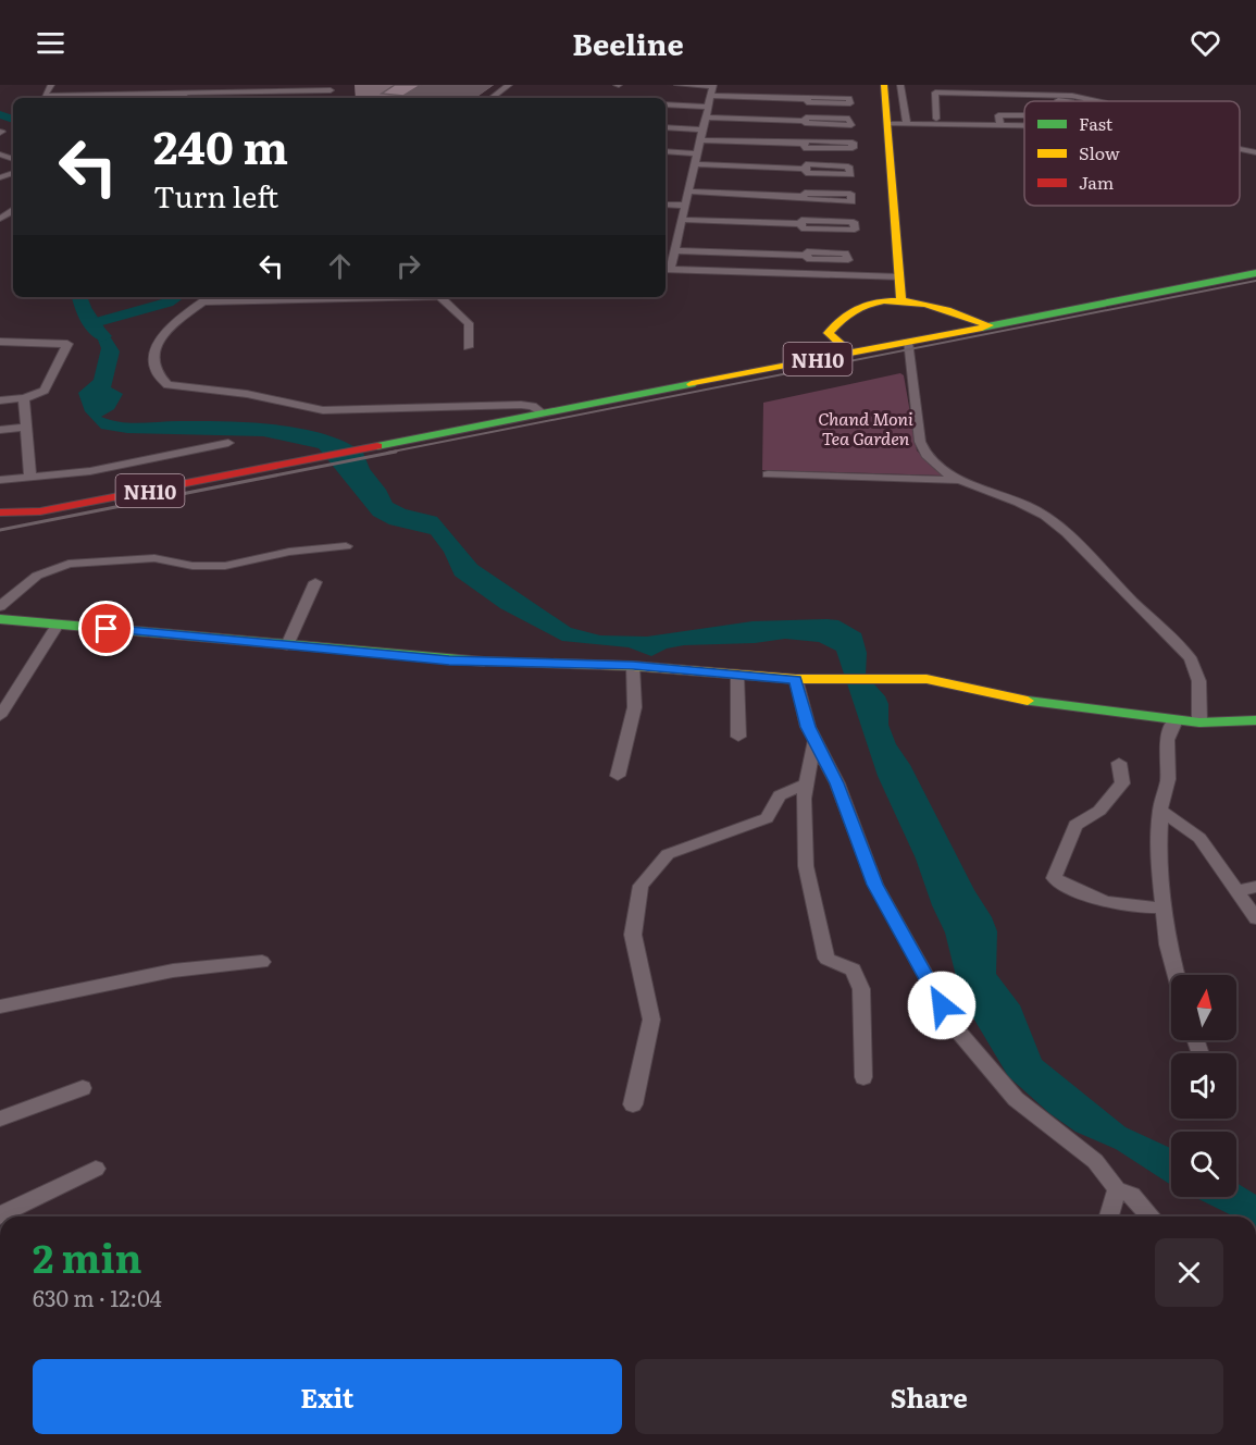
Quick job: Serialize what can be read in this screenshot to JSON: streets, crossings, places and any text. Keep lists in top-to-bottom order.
{
  "streets": {
    "main road": ["NH10"]
  },
  "parks": ["Chand Moni Tea Garden"],
  "legend": ["Fast", "Slow", "Jam"],
  "north": "top",
  "page": {
    "header": "Beeline",
    "turn": ["240 m", "Turn left"],
    "heading": ["2 min", "630 m · 12:04"],
    "buttons": ["Exit", "Share"]
  }
}
